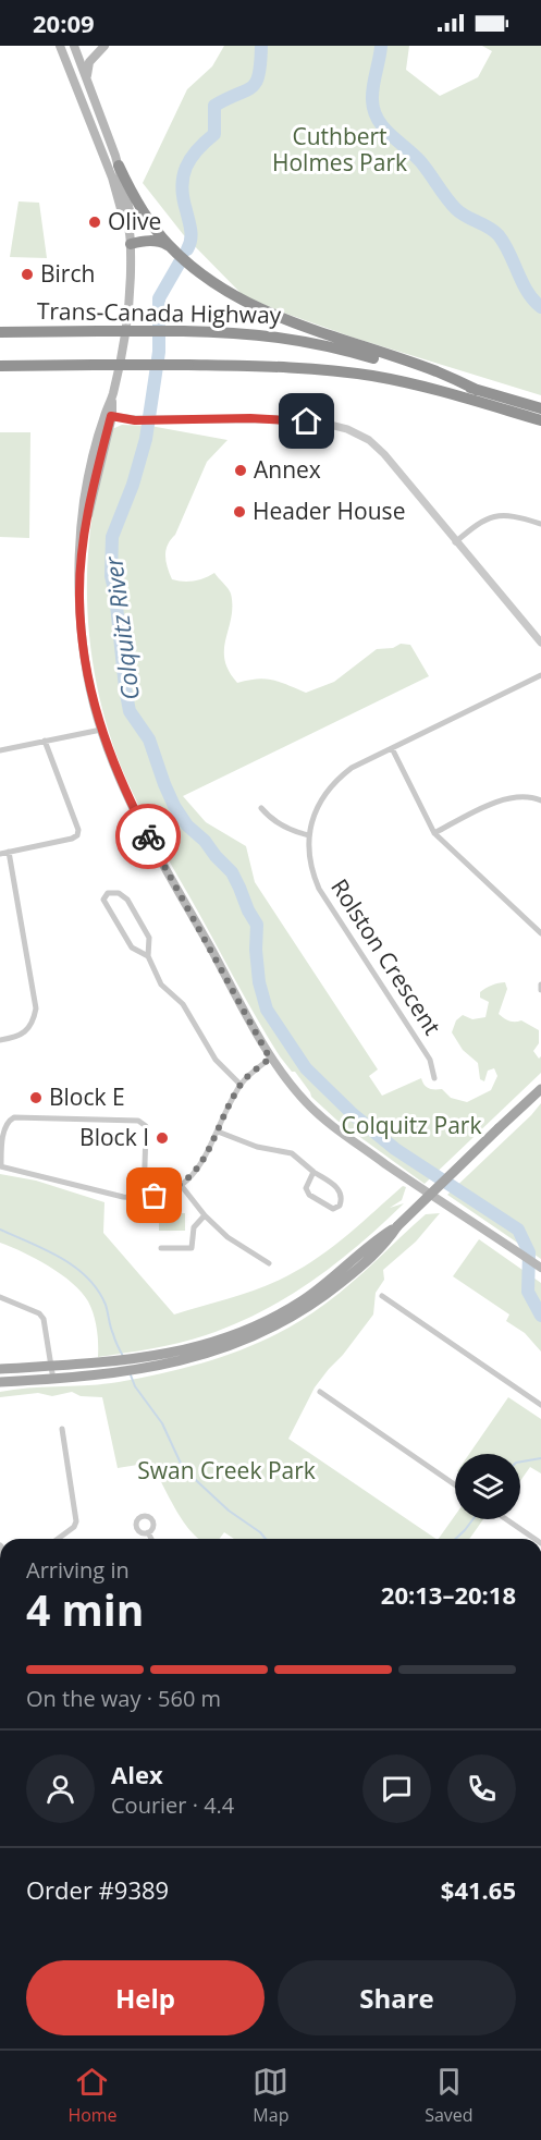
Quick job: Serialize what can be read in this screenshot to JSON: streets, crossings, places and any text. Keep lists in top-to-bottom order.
{
  "streets": {
    "highway": ["Trans-Canada Highway"],
    "street": ["Rolston Crescent"]
  },
  "water": ["Colquitz River"],
  "parks": ["Cuthbert Holmes Park", "Colquitz Park", "Swan Creek Park"],
  "places": [
    "Olive",
    "Birch",
    "Annex",
    "Header House",
    "Block E",
    "Block I"
  ],
  "page": {
    "status": "20:09",
    "heading": ["4 min", "Arriving in", "20:13–20:18"],
    "panel": [
      "Alex",
      "Courier · 4.4",
      "Order #9389",
      "$41.65"
    ],
    "bar": "On the way · 560 m",
    "buttons": ["Help", "Share"],
    "tabs": ["Home", "Map", "Saved"]
  }
}
